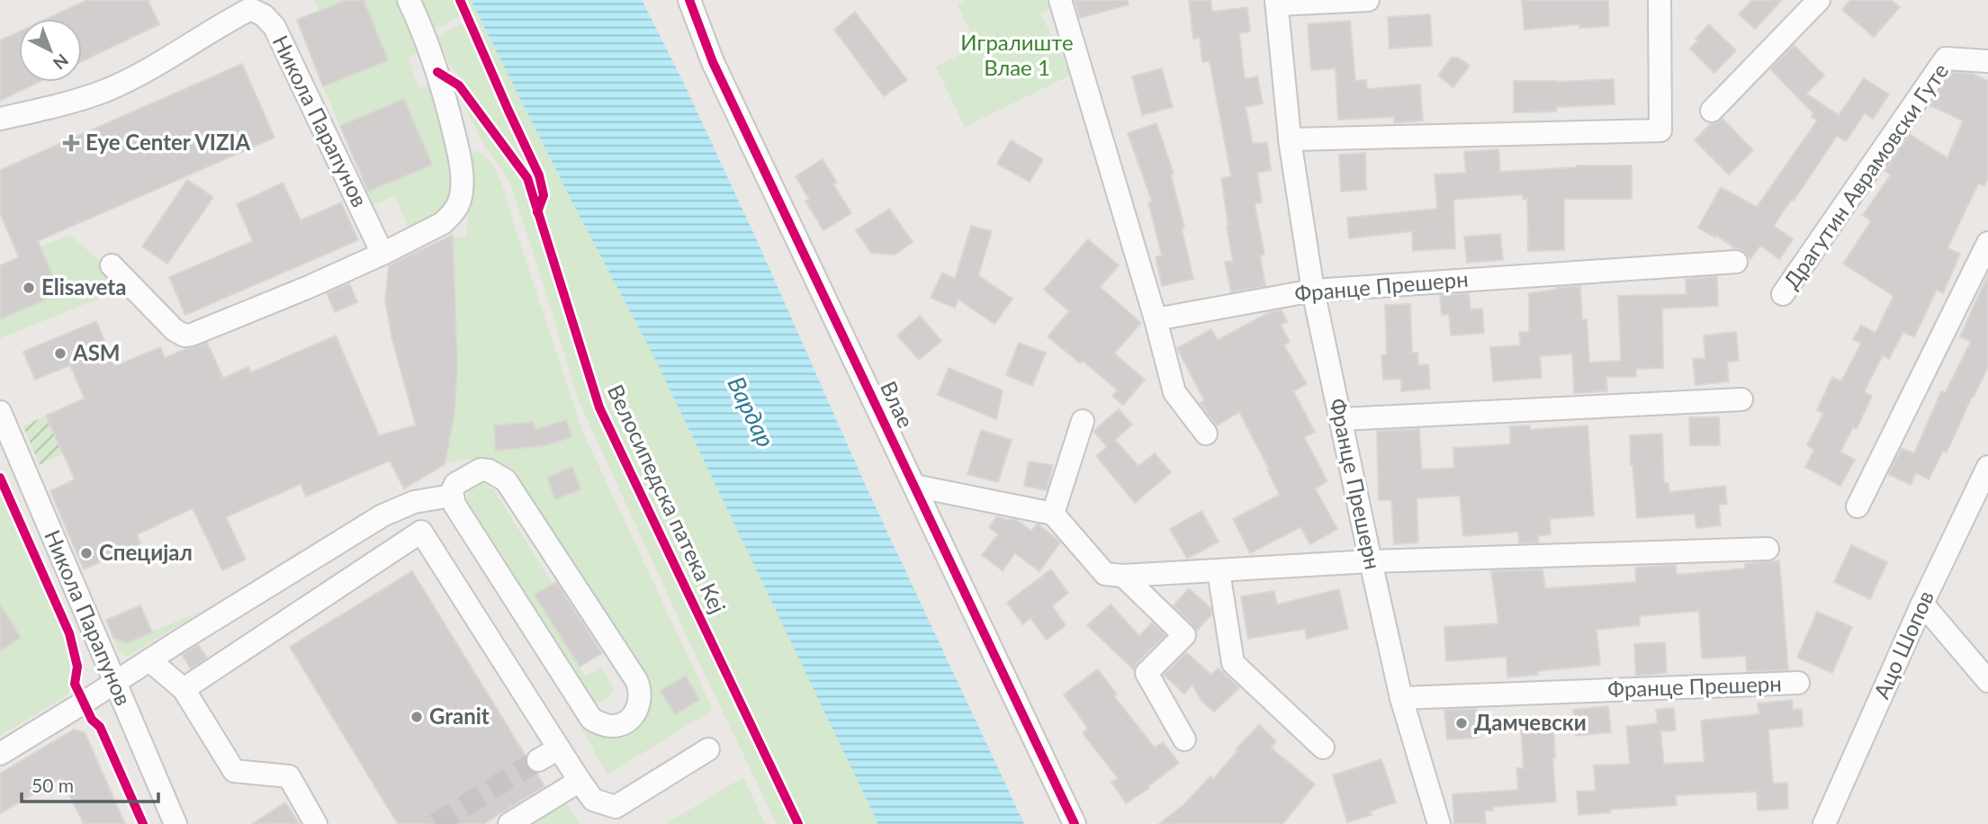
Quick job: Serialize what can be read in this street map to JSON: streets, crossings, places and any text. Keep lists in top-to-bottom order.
{
  "streets": {
    "street": [
      "Никола Парапунов",
      "Драгутин Аврамовски Гуте",
      "Франце Прешерн",
      "Влае",
      "Францe Прешерн",
      "Ацо Шопов"
    ],
    "cycle path": ["Велосипедска патека Кеј"]
  },
  "crossings": [
    ["Франце Прешерн", "Францe Прешерн"]
  ],
  "water": ["Вардар"],
  "parks": ["Игралиште Влае 1"],
  "places": {
    "health": ["Eye Center VIZIA"],
    "other": [
      "Elisaveta",
      "ASM",
      "Специјал",
      "Granit",
      "Дамчевски"
    ]
  },
  "scale_bar": "50 m",
  "north": "bottom right"
}
